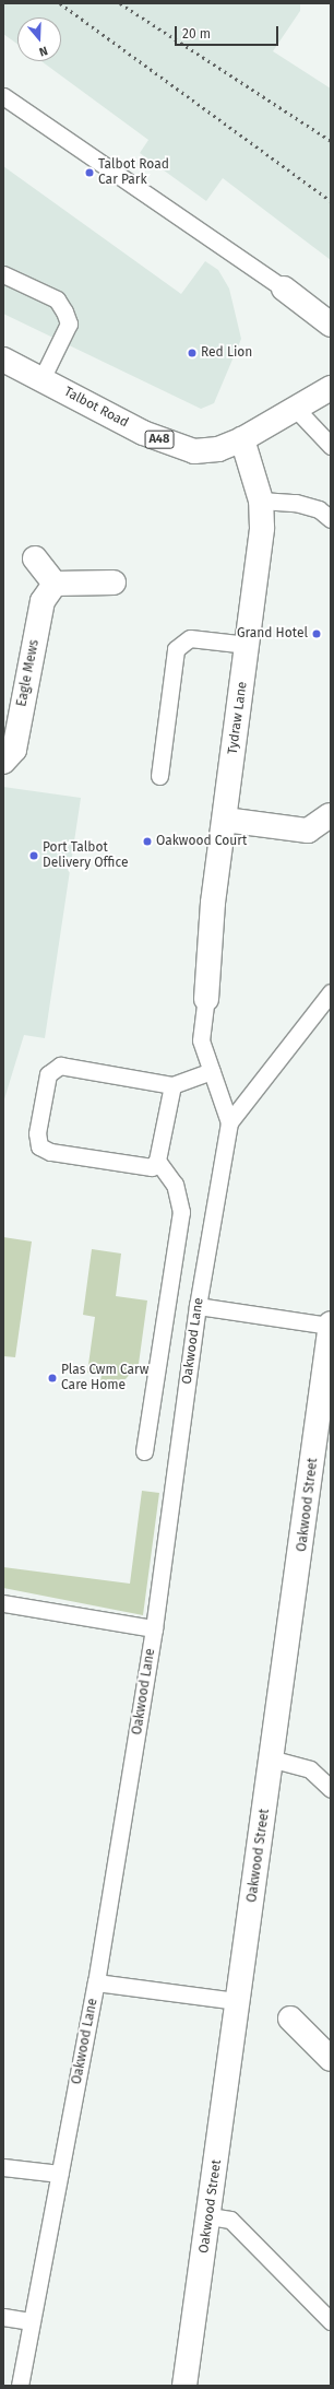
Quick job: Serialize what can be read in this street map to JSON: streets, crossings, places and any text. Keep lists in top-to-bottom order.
{
  "streets": {
    "street": [
      "Talbot Road",
      "A48",
      "Eagle Mews",
      "Tydraw Lane",
      "Oakwood Street"
    ],
    "lane": ["Oakwood Lane"]
  },
  "crossings": [
    ["Talbot Road", "Tydraw Lane"],
    ["Tydraw Lane", "Oakwood Lane"]
  ],
  "places": [
    "Talbot Road Car Park",
    "Red Lion",
    "Grand Hotel",
    "Oakwood Court",
    "Port Talbot Delivery Office",
    "Plas Cwm Carw Care Home"
  ],
  "scale_bar": "20 m",
  "north": "bottom"
}
